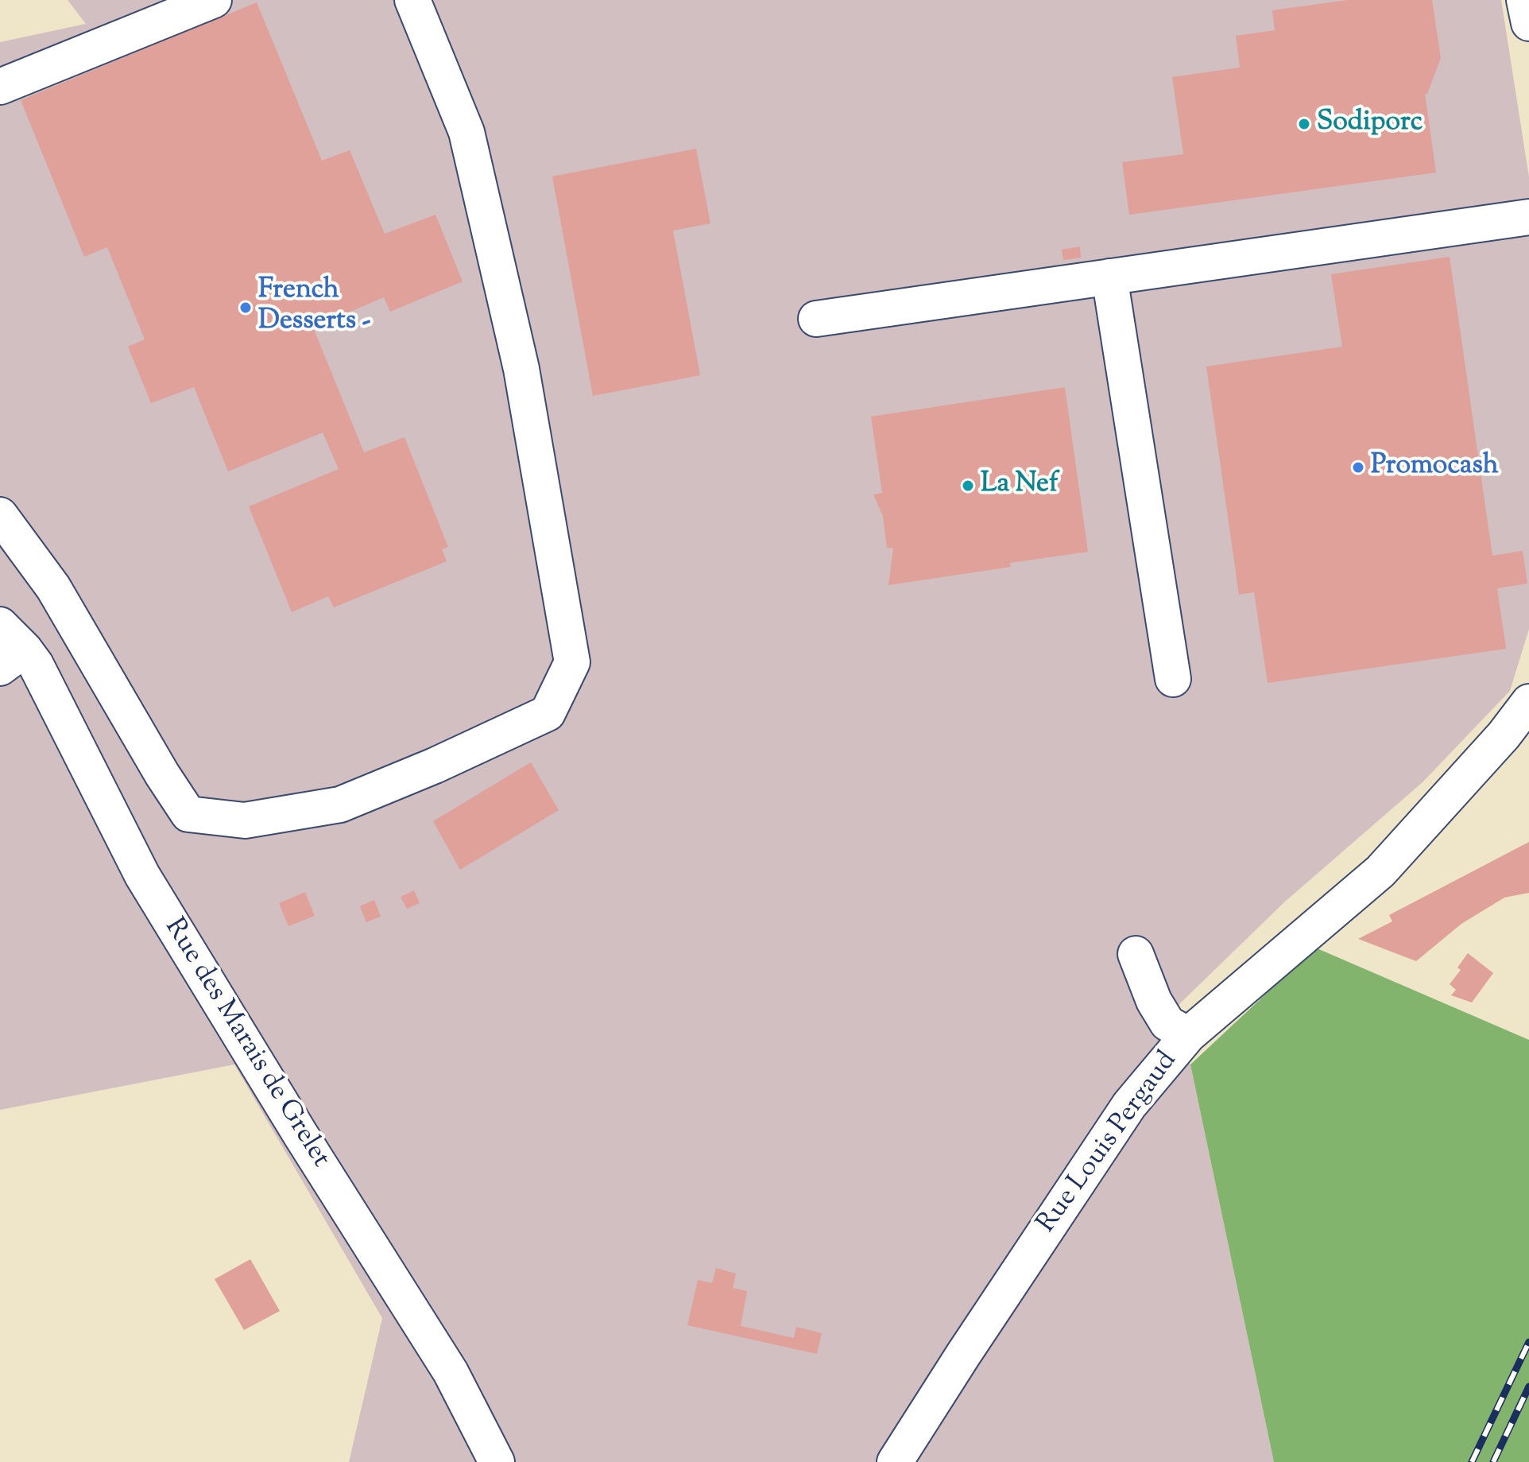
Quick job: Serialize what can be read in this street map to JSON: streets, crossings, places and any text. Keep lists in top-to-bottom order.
{
  "streets": {
    "street": ["Rue des Marais de Grelet", "Rue Louis Pergaud"]
  },
  "places": [
    "Sodiporc",
    "French Desserts -",
    "Promocash",
    "La Nef"
  ]
}
